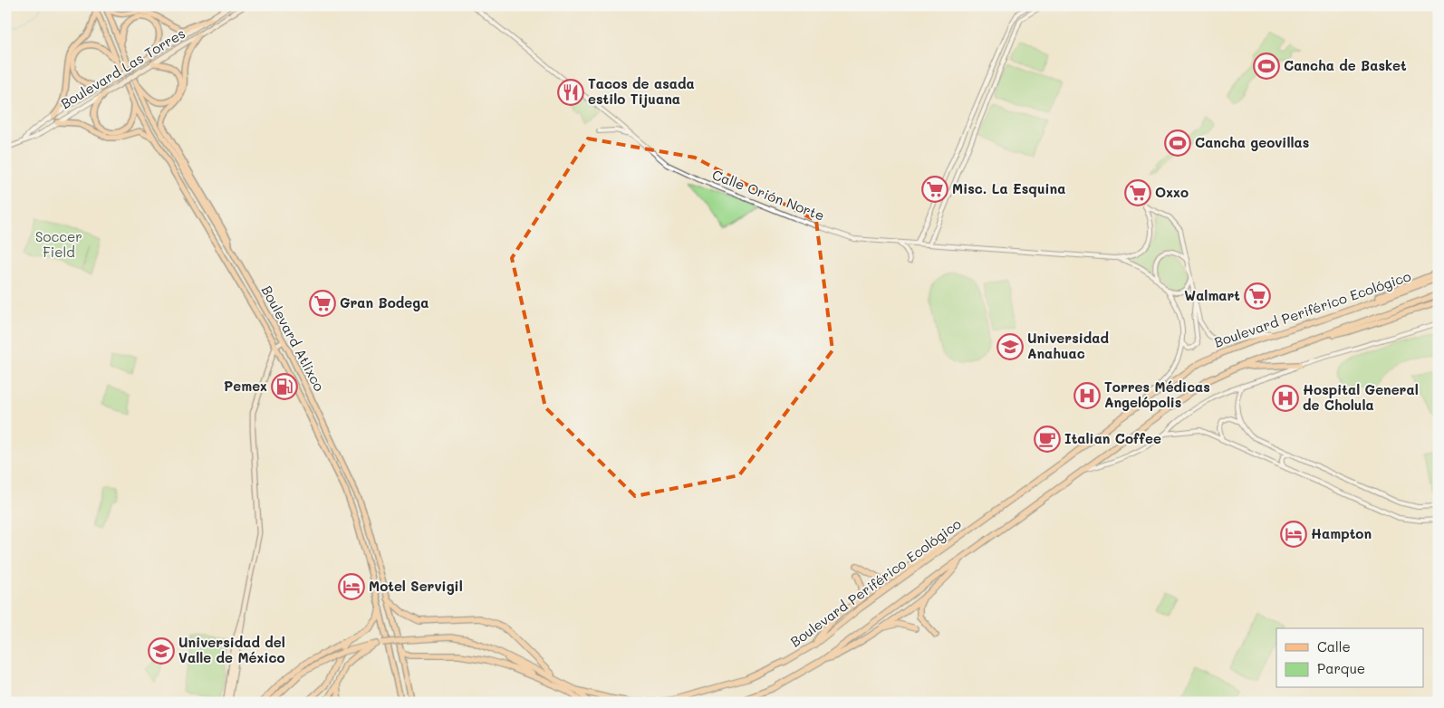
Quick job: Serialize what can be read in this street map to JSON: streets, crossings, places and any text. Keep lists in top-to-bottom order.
{
  "streets": {
    "highway": ["Boulevard Periférico Ecológico"],
    "main road": ["Boulevard Las Torres", "Boulevard Atlixco"],
    "street": ["Calle Orión Norte"]
  },
  "parks": ["Soccer Field"],
  "places": {
    "sports": ["Cancha de Basket", "Cancha geovillas"],
    "restaurant": ["Tacos de asada estilo Tijuana"],
    "supermarket": [
      "Misc. La Esquina",
      "Oxxo",
      "Walmart",
      "Gran Bodega"
    ],
    "school or university": ["Universidad Anahuac", "Universidad del Valle de México"],
    "fuel station": ["Pemex"],
    "hospital": ["Torres Médicas Angelópolis", "Hospital General de Cholula"],
    "cafe": ["Italian Coffee"],
    "hotel": ["Hampton", "Motel Servigil"]
  },
  "legend": ["Calle", "Parque"]
}
